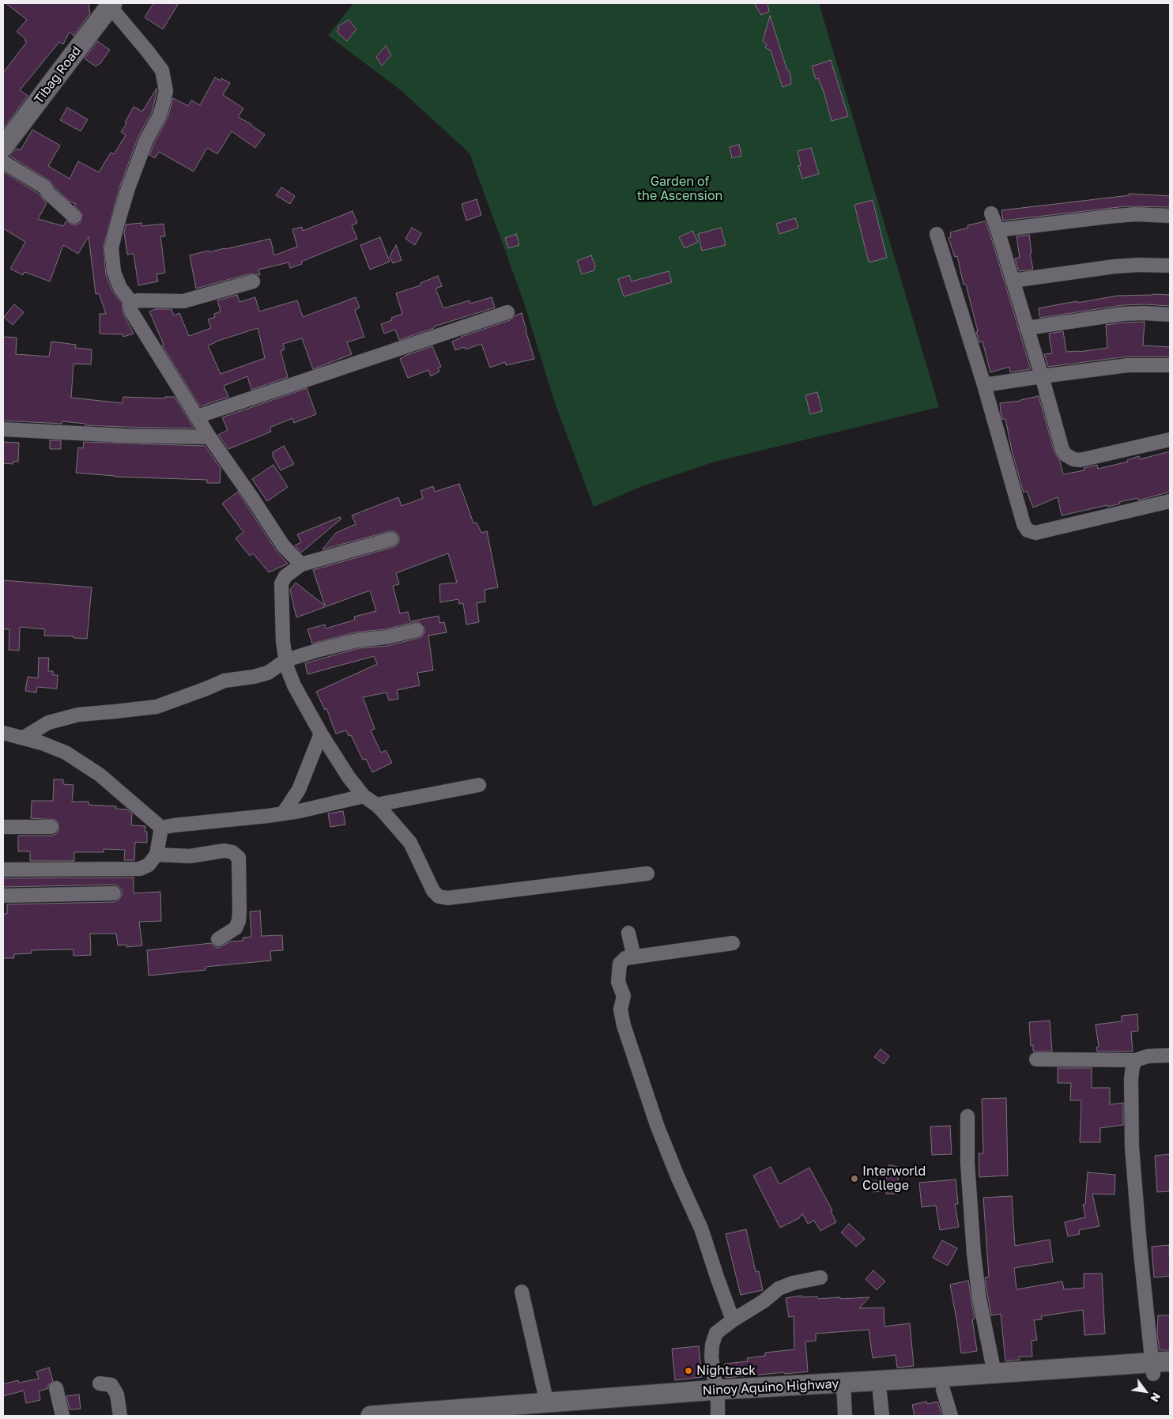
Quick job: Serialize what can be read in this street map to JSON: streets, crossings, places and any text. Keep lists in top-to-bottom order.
{
  "streets": {
    "main road": ["Tibag Road", "Ninoy Aquino Highway"]
  },
  "parks": ["Garden of the Ascension"],
  "places": ["Interworld College", "Nightrack"],
  "north": "bottom right"
}
